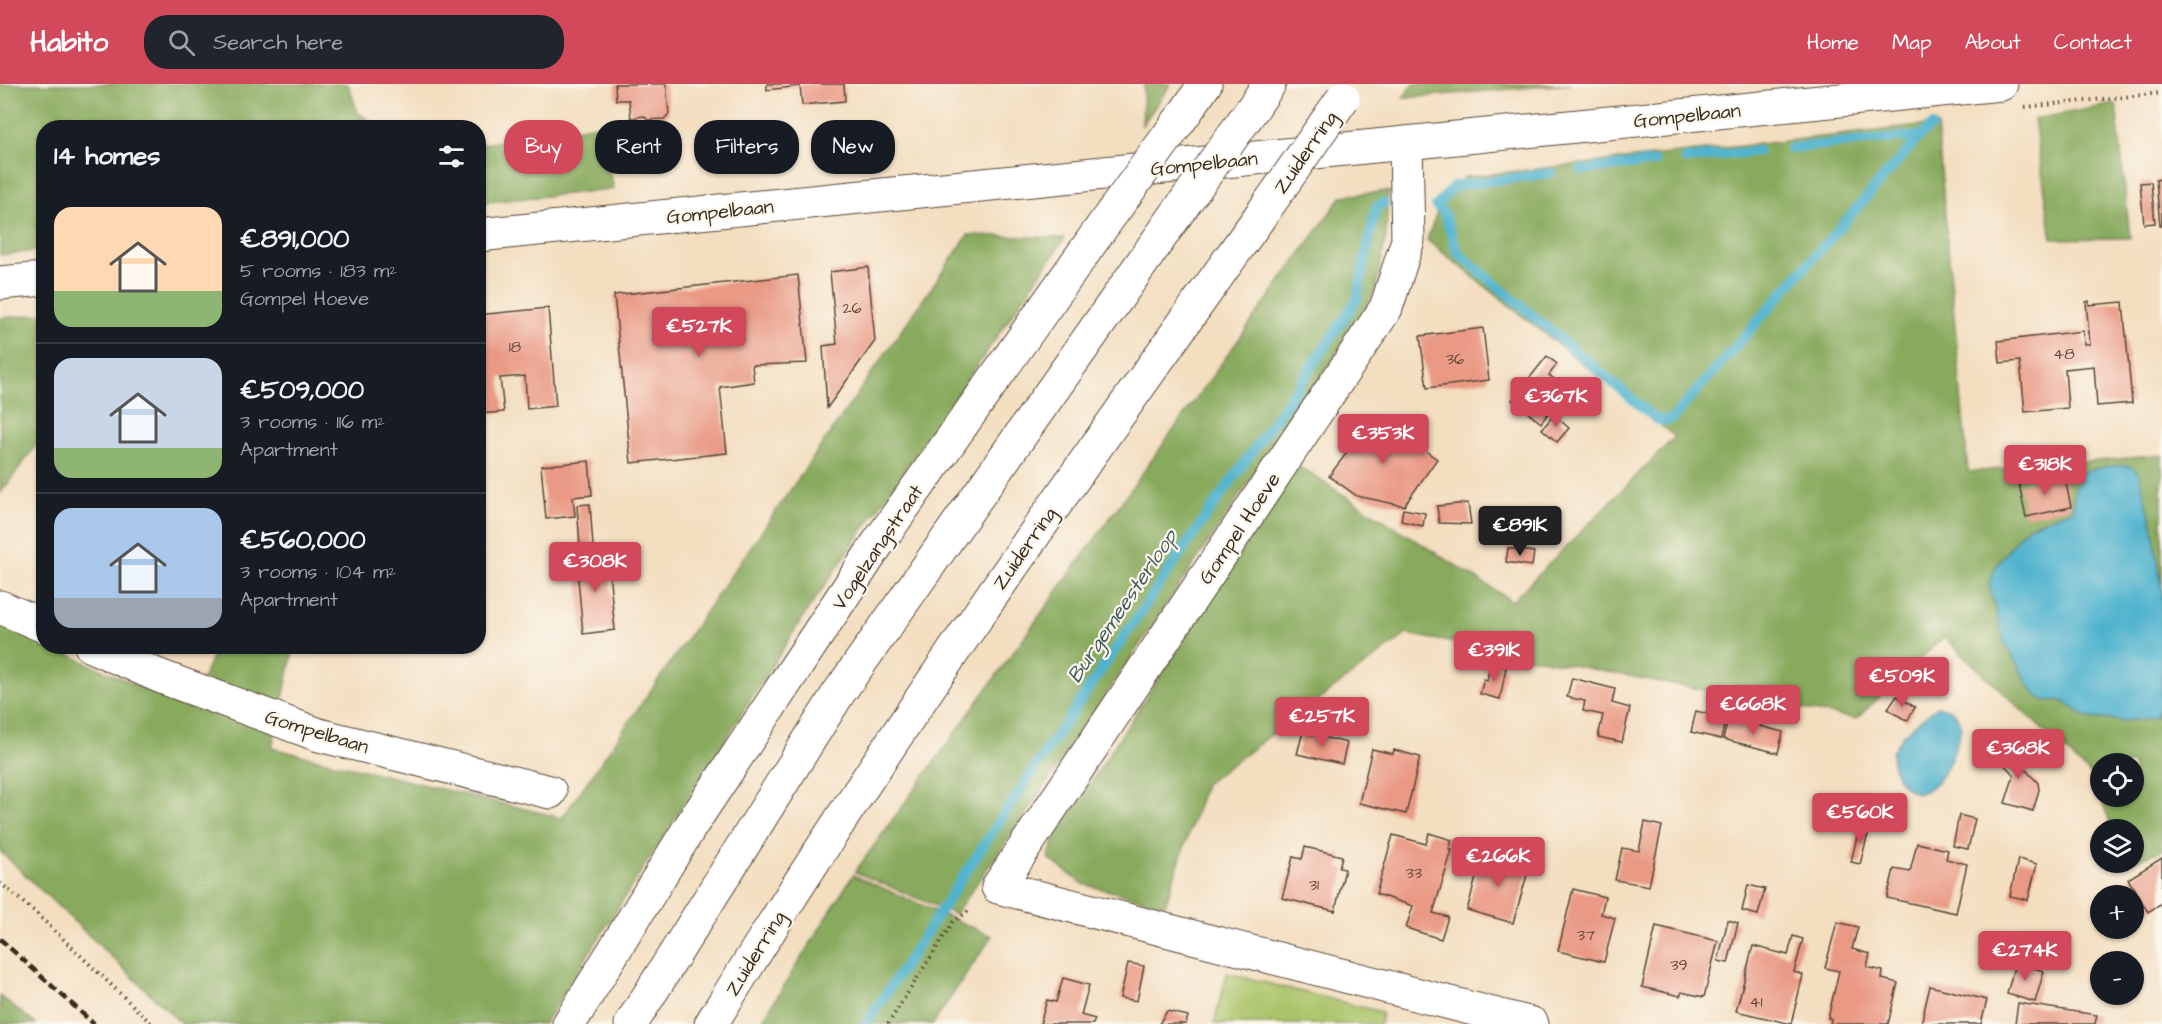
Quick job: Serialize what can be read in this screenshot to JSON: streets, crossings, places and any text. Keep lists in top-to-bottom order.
{
  "streets": {
    "main road": [
      "Gompelbaan",
      "Zuiderring",
      "Gompel Hoeve",
      "Vogelzangstraat"
    ]
  },
  "crossings": [
    ["Gompelbaan", "Gompel Hoeve"]
  ],
  "water": ["Burgemeesterloop"],
  "house_numbers": [
    "26",
    "18",
    "48",
    "36",
    "33",
    "31",
    "37",
    "39",
    "41"
  ],
  "page": {
    "header": "Habito",
    "search": "Search here",
    "nav": [
      "Home",
      "Map",
      "About",
      "Contact"
    ],
    "chip": [
      "Buy",
      "Rent",
      "Filters",
      "New"
    ],
    "heading": "14 homes",
    "list": [
      {
        "name": "€891,000",
        "note": "5 rooms · 183 m² · Gompel Hoeve"
      },
      {
        "name": "€509,000",
        "note": "3 rooms · 116 m² · Apartment"
      },
      {
        "name": "€560,000",
        "note": "3 rooms · 104 m² · Apartment"
      }
    ],
    "price": [
      "€527K",
      "€367K",
      "€353K",
      "€318K",
      "€891K",
      "€308K",
      "€391K",
      "€509K",
      "€668K",
      "€257K",
      "€368K",
      "€560K",
      "€266K",
      "€274K"
    ],
    "map_buttons": ["+", "−"]
  }
}
